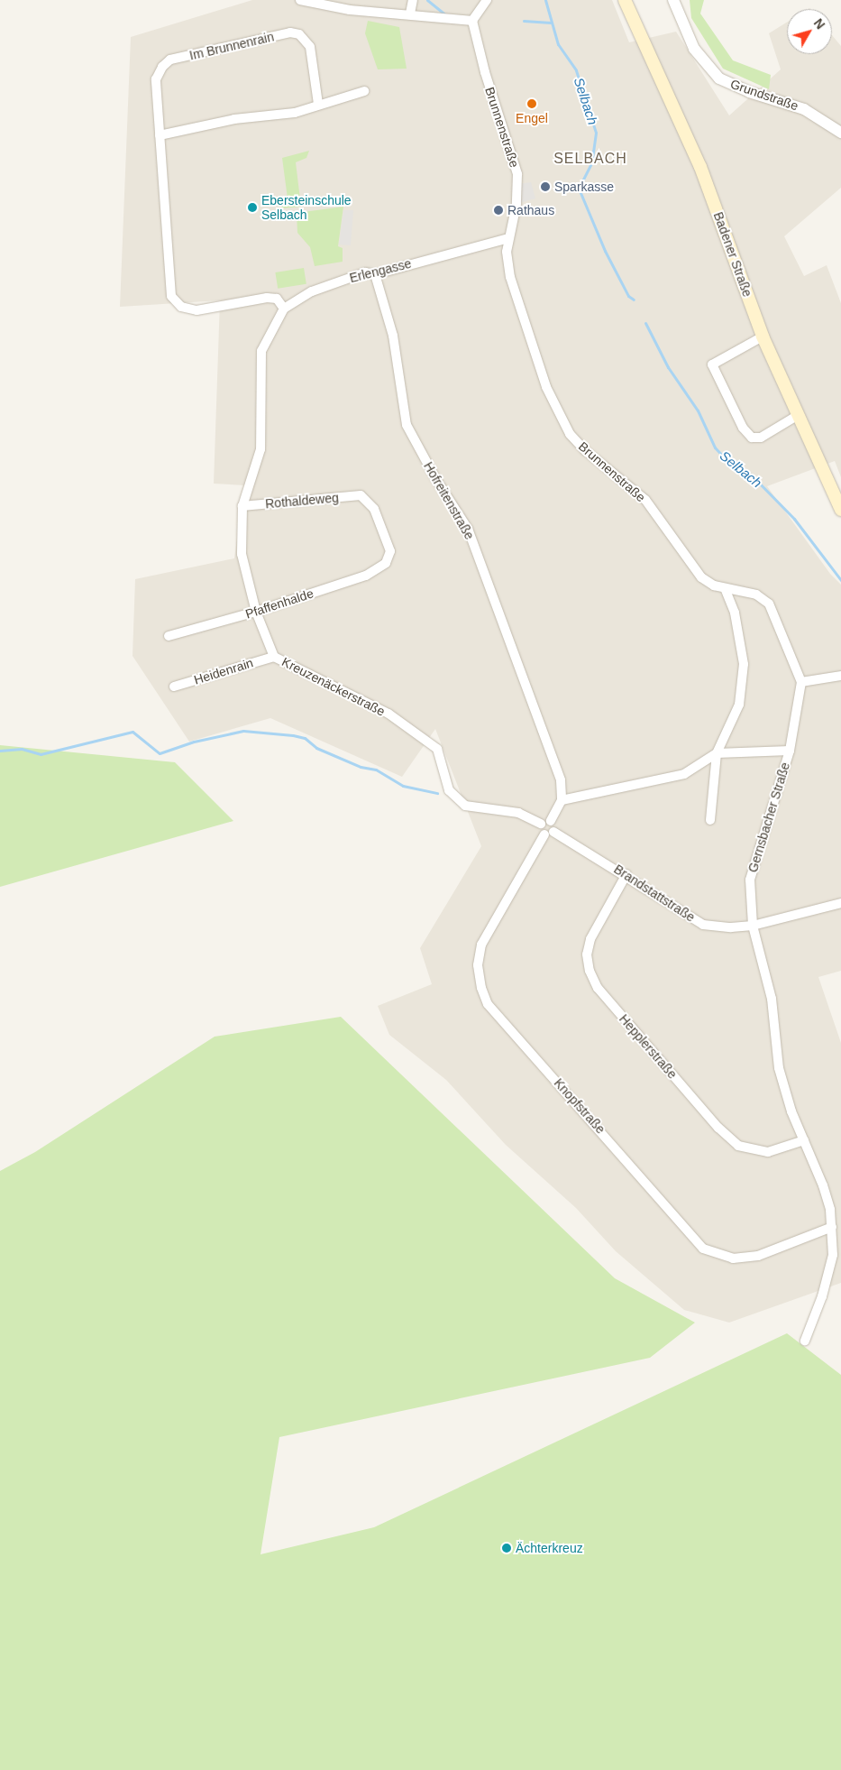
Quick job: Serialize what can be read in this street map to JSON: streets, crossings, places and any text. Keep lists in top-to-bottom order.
{
  "streets": {
    "main road": ["Badener Straße"],
    "street": [
      "Im Brunnenrain",
      "Grundstraße",
      "Brunnenstraße",
      "Erlengasse",
      "Rothaldeweg",
      "Hofreitenstraße",
      "Pfaffenhalde",
      "Heidenrain",
      "Kreuzenäckerstraße",
      "Gernsbacher Straße",
      "Brandstattstraße",
      "Hepplerstraße",
      "Knopfstraße"
    ]
  },
  "crossings": [
    ["Im Brunnenrain", "Erlengasse"],
    ["Im Brunnenrain", "Kreuzenäckerstraße"],
    ["Brunnenstraße", "Erlengasse"],
    ["Erlengasse", "Hofreitenstraße"],
    ["Erlengasse", "Kreuzenäckerstraße"],
    ["Rothaldeweg", "Pfaffenhalde"],
    ["Rothaldeweg", "Kreuzenäckerstraße"],
    ["Pfaffenhalde", "Kreuzenäckerstraße"],
    ["Heidenrain", "Kreuzenäckerstraße"],
    ["Kreuzenäckerstraße", "Brandstattstraße"],
    ["Kreuzenäckerstraße", "Knopfstraße"],
    ["Gernsbacher Straße", "Brandstattstraße"],
    ["Gernsbacher Straße", "Hepplerstraße"],
    ["Gernsbacher Straße", "Knopfstraße"],
    ["Brandstattstraße", "Hepplerstraße"],
    ["Brandstattstraße", "Knopfstraße"]
  ],
  "districts": ["SELBACH"],
  "water": ["Selbach"],
  "places": [
    "Engel",
    "Sparkasse",
    "Ebersteinschule Selbach",
    "Rathaus",
    "Ächterkreuz"
  ],
  "north": "top right"
}
